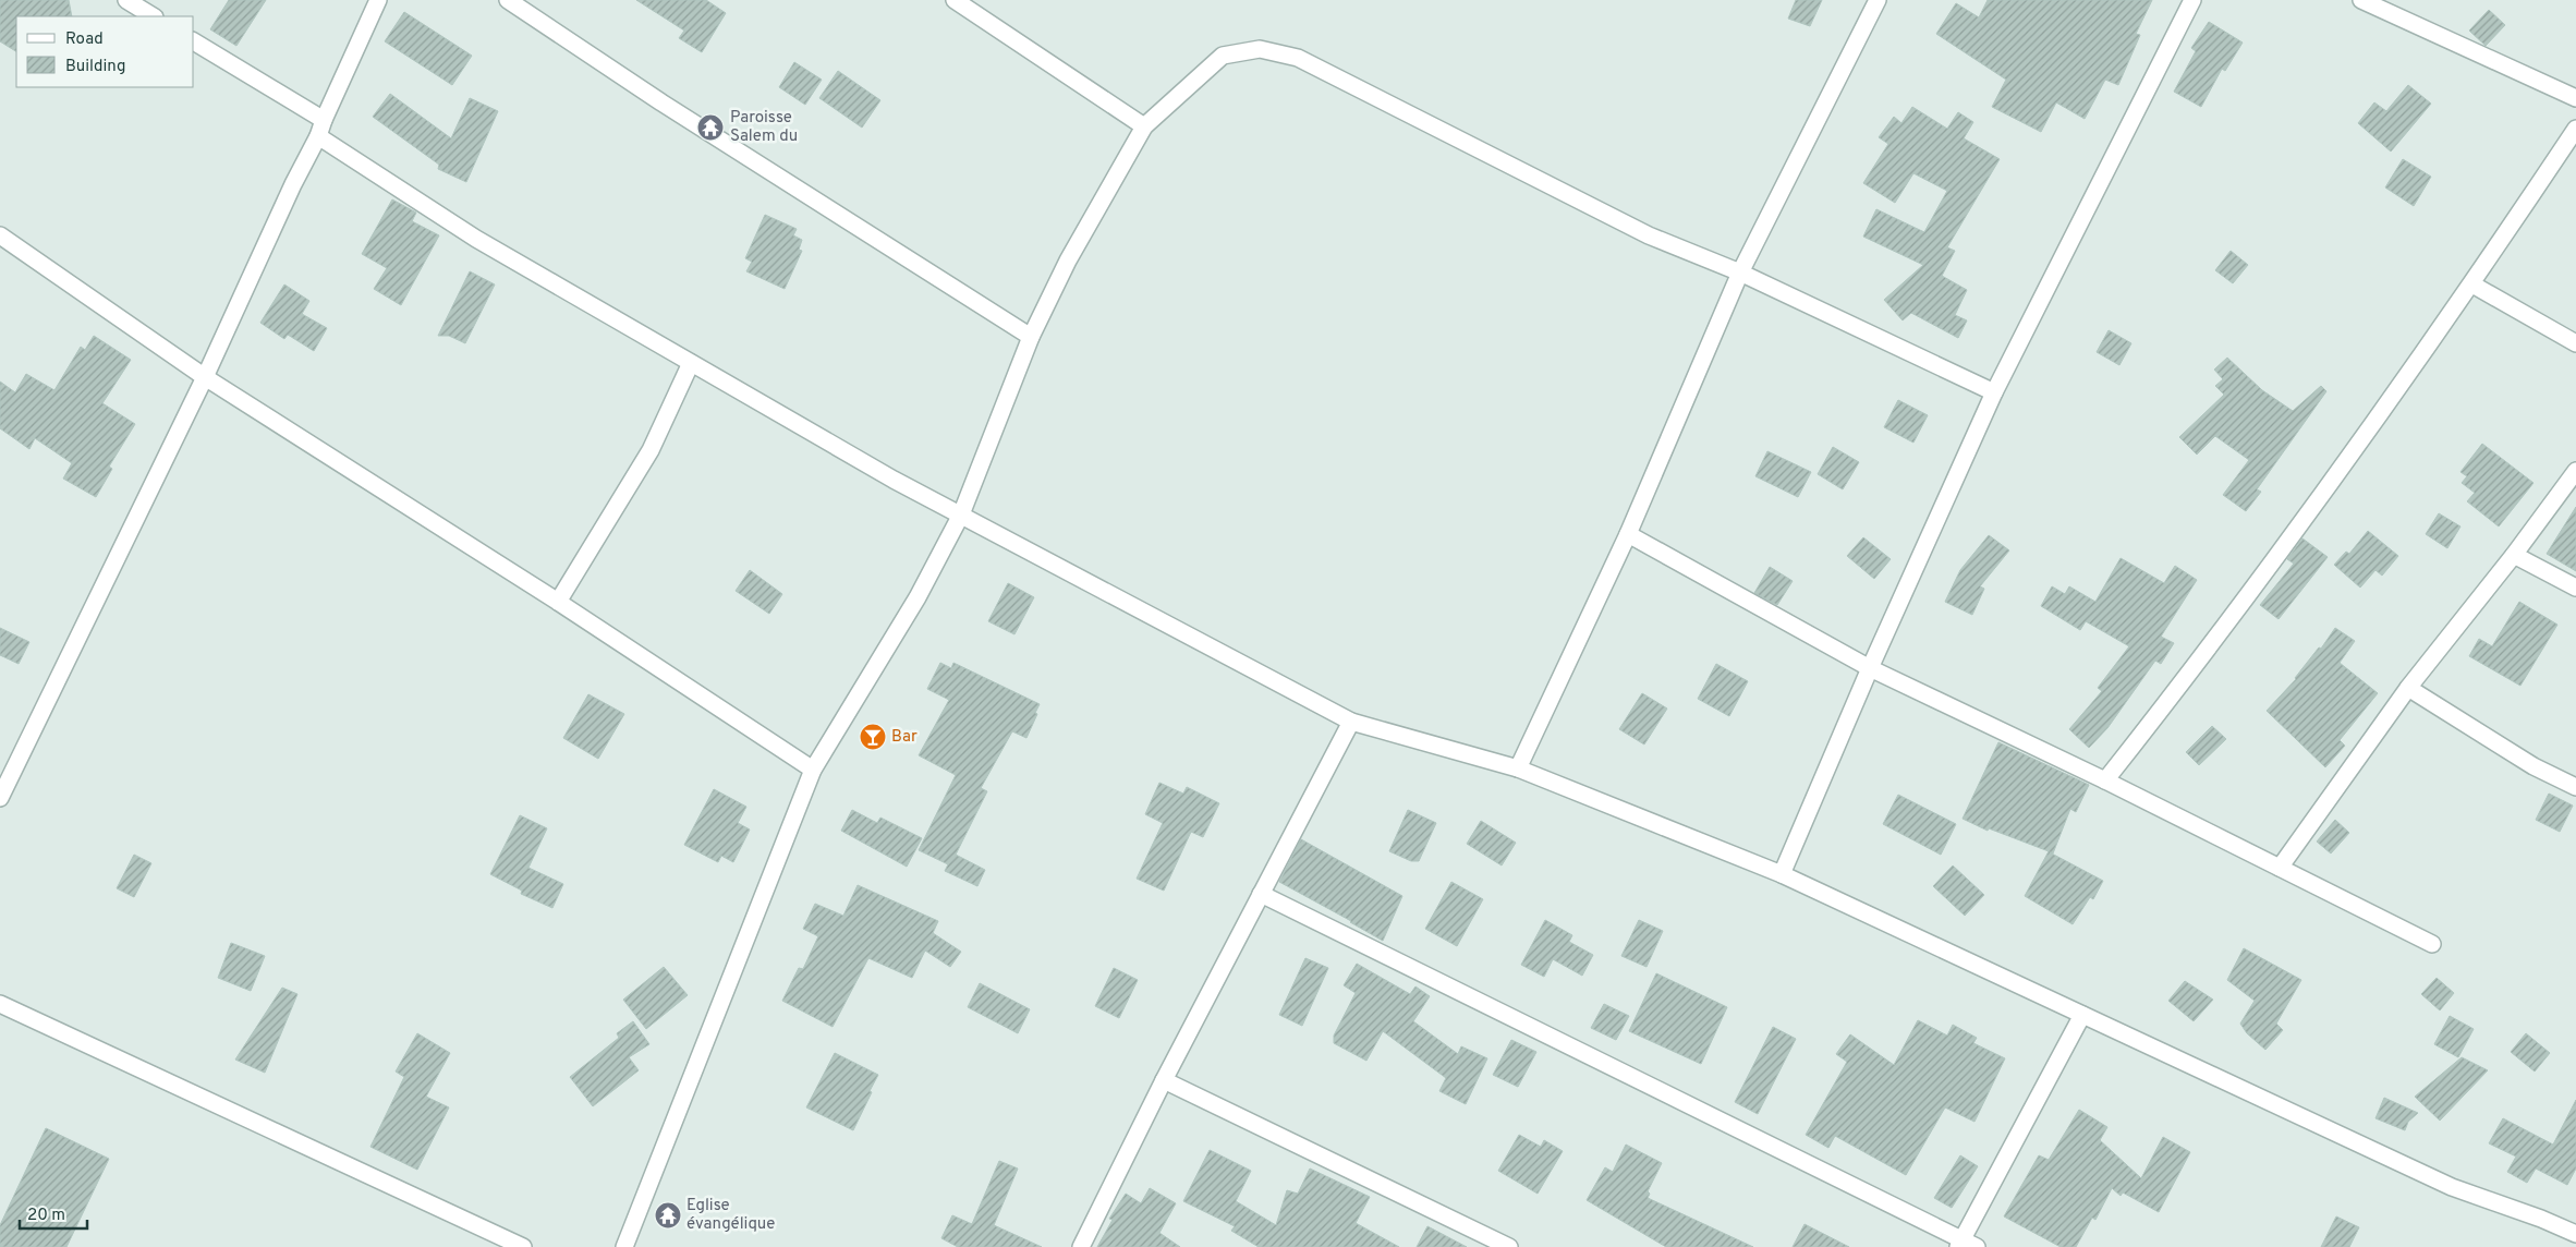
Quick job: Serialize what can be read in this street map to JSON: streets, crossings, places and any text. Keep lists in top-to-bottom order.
{
  "places": {
    "temple": ["Paroisse Salem du", "Eglise évangélique"],
    "bar": ["Bar"]
  },
  "legend": ["Road", "Building"],
  "scale_bar": "20 m"
}
